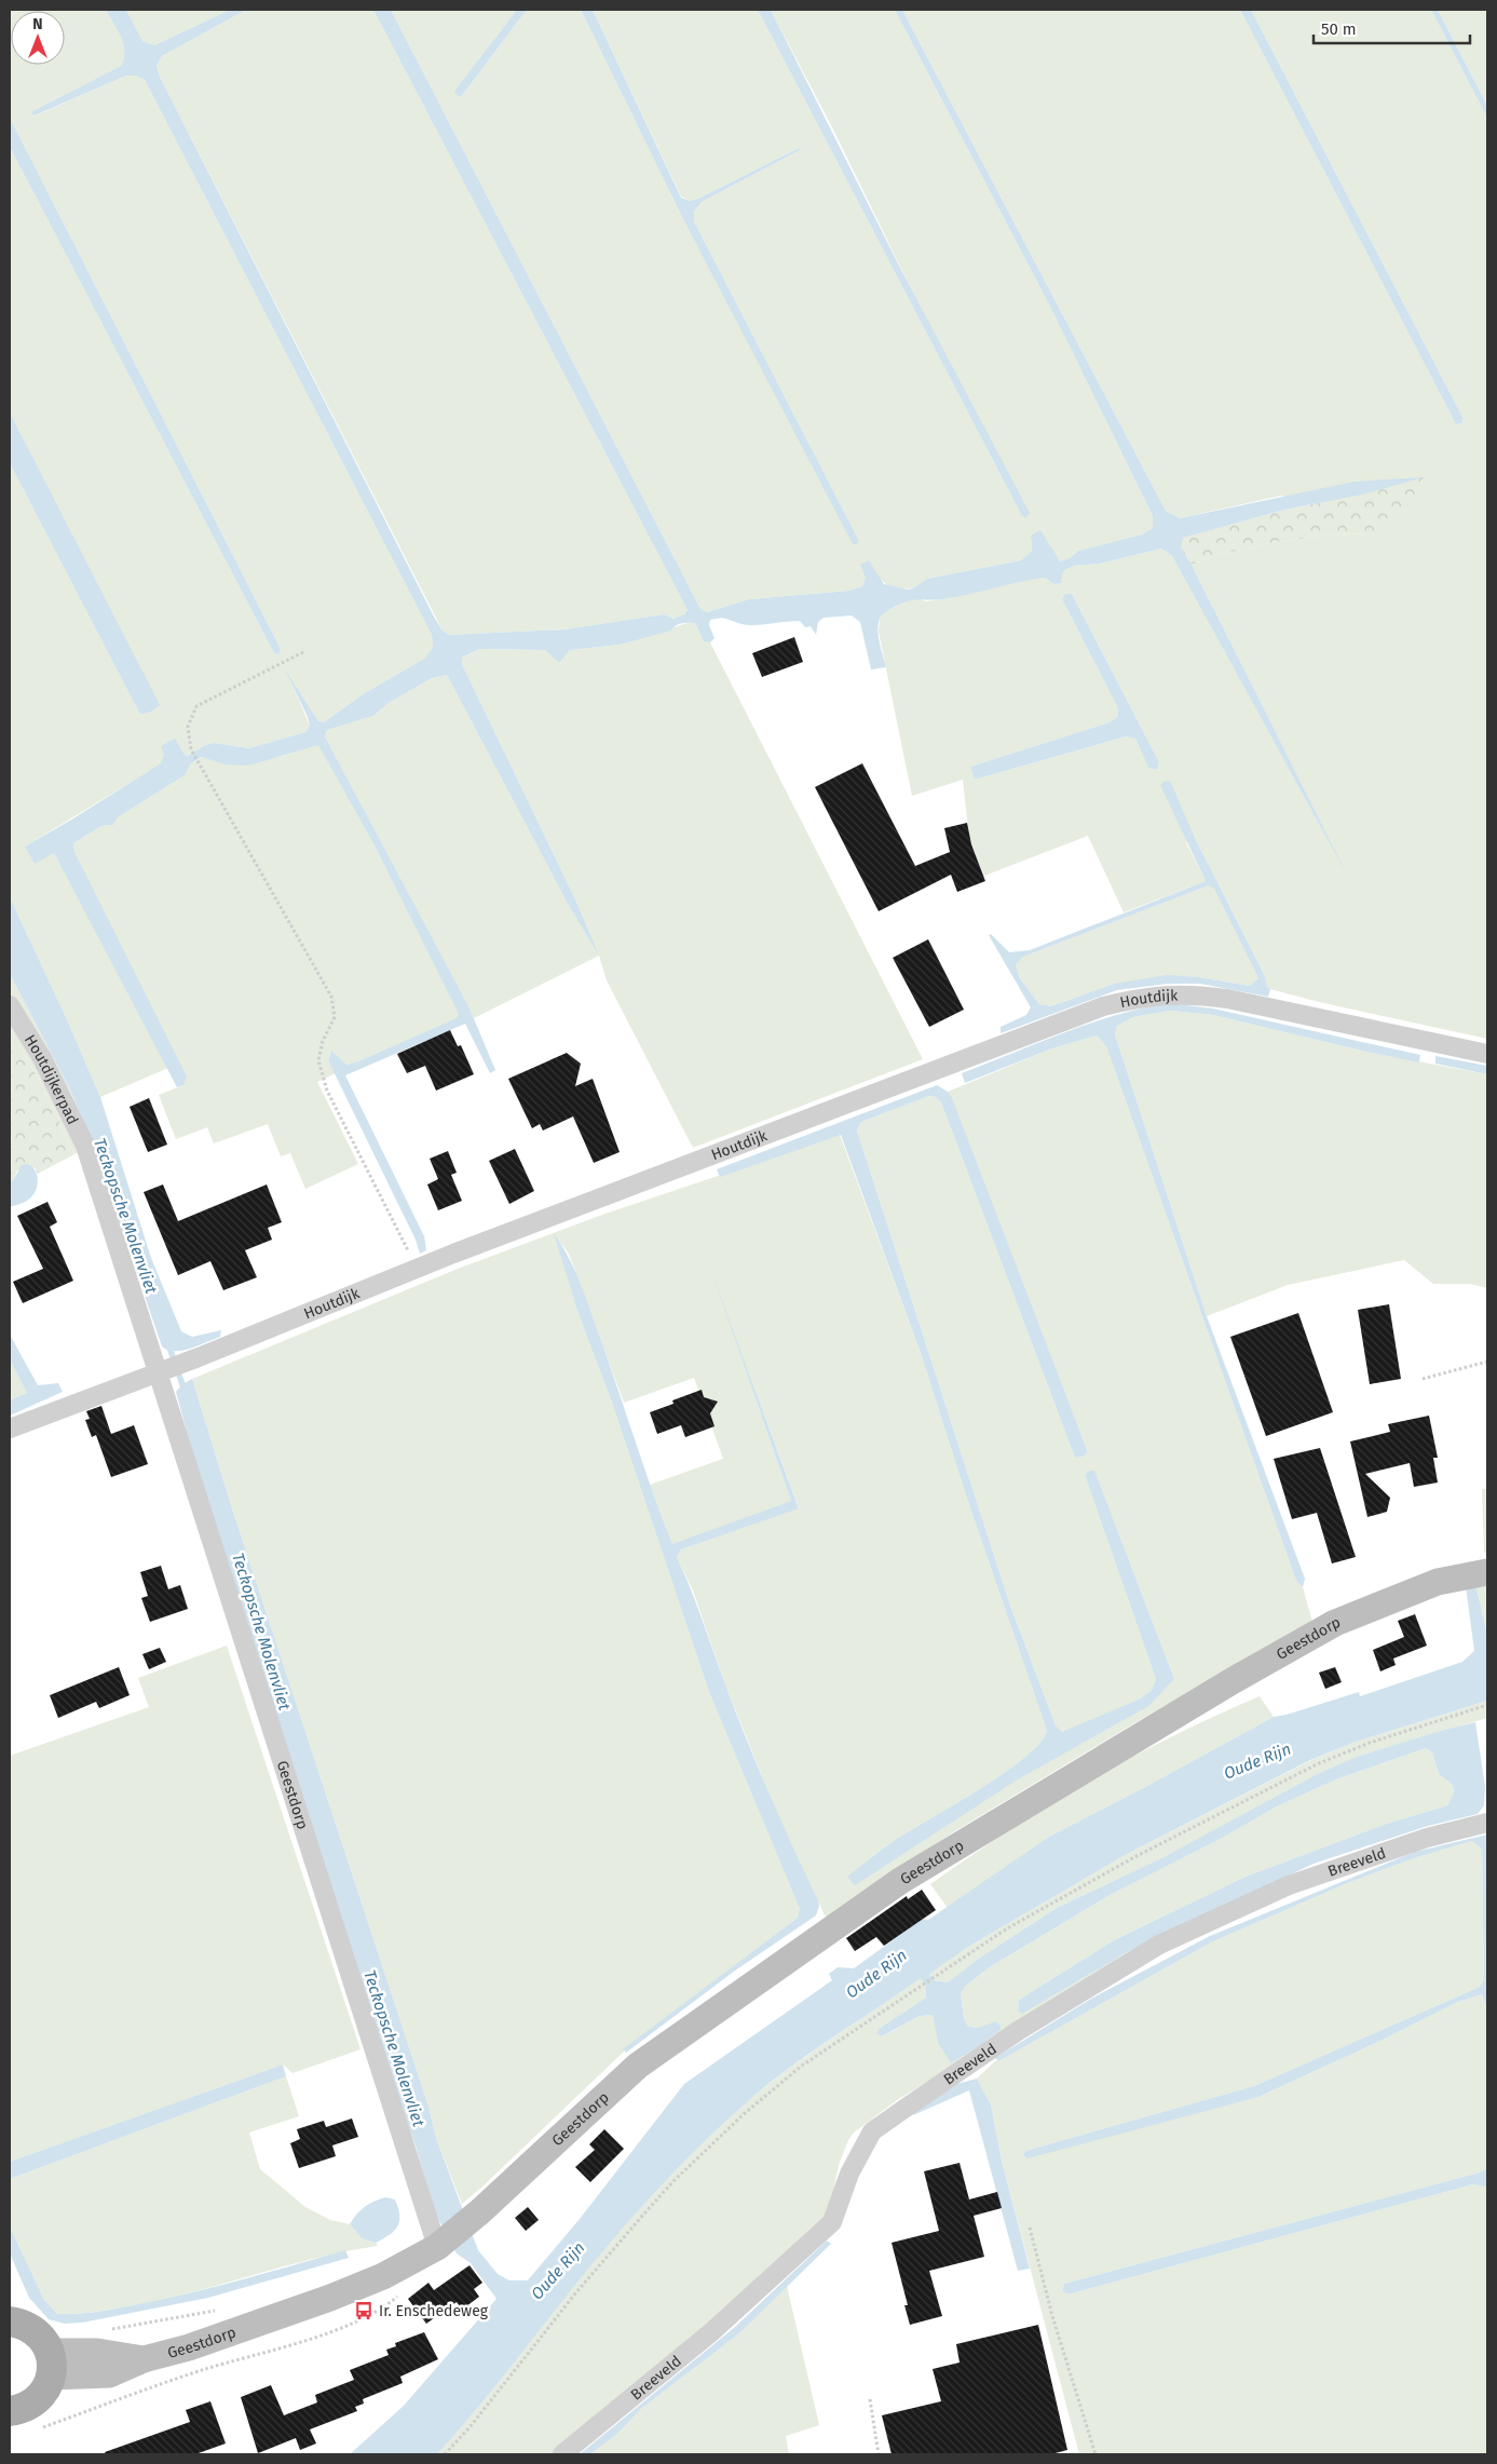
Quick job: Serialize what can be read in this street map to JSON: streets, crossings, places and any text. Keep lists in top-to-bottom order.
{
  "streets": {
    "main road": ["Geestdorp"],
    "street": ["Houtdijk", "Houtdijkerpad", "Breeveld"]
  },
  "crossings": [
    ["Houtdijk", "Houtdijkerpad"],
    ["Houtdijk", "Geestdorp"],
    ["Houtdijkerpad", "Geestdorp"]
  ],
  "water": ["Teckopsche Molenvliet", "Oude Rijn"],
  "places": {
    "bus stop": ["Ir. Enschedeweg"]
  },
  "scale_bar": "50 m",
  "north": "top"
}
